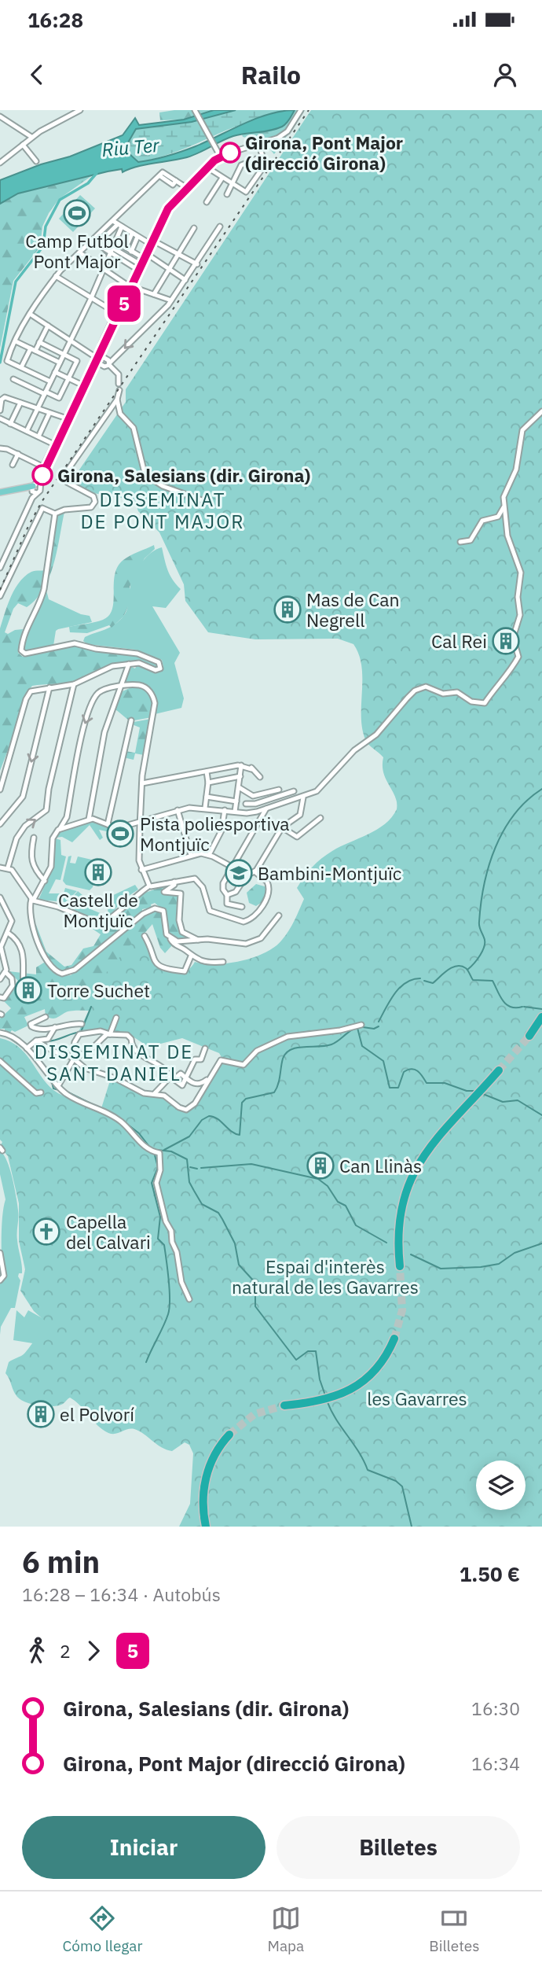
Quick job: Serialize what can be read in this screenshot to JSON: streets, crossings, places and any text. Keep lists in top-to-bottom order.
{
  "districts": ["DISSEMINAT DE PONT MAJOR", "DISSEMINAT DE SANT DANIEL"],
  "water": ["Riu Ter"],
  "parks": ["Espai d'interès natural de les Gavarres", "les Gavarres"],
  "places": {
    "other": ["Girona, Pont Major (direcció Girona)", "Girona, Salesians (dir. Girona)"],
    "sports": ["Camp Futbol Pont Major", "Pista poliesportiva Montjuïc"],
    "building": [
      "Mas de Can Negrell",
      "Cal Rei",
      "Castell de Montjuïc",
      "Torre Suchet",
      "Can Llinàs",
      "el Polvorí"
    ],
    "school or university": ["Bambini-Montjuïc"],
    "church": ["Capella del Calvari"]
  },
  "lines": ["bus line 5"],
  "page": {
    "status": "16:28",
    "header": "Railo",
    "on_map": "5",
    "heading": ["6 min", "16:28 – 16:34 · Autobús", "1.50 €"],
    "legs": ["2", "5"],
    "list": [
      {
        "name": "Girona, Salesians (dir. Girona)",
        "value": "16:30"
      },
      {
        "name": "Girona, Pont Major (direcció Girona)",
        "value": "16:34"
      }
    ],
    "buttons": ["Iniciar", "Billetes"],
    "tabs": ["Cómo llegar", "Mapa", "Billetes"]
  }
}
